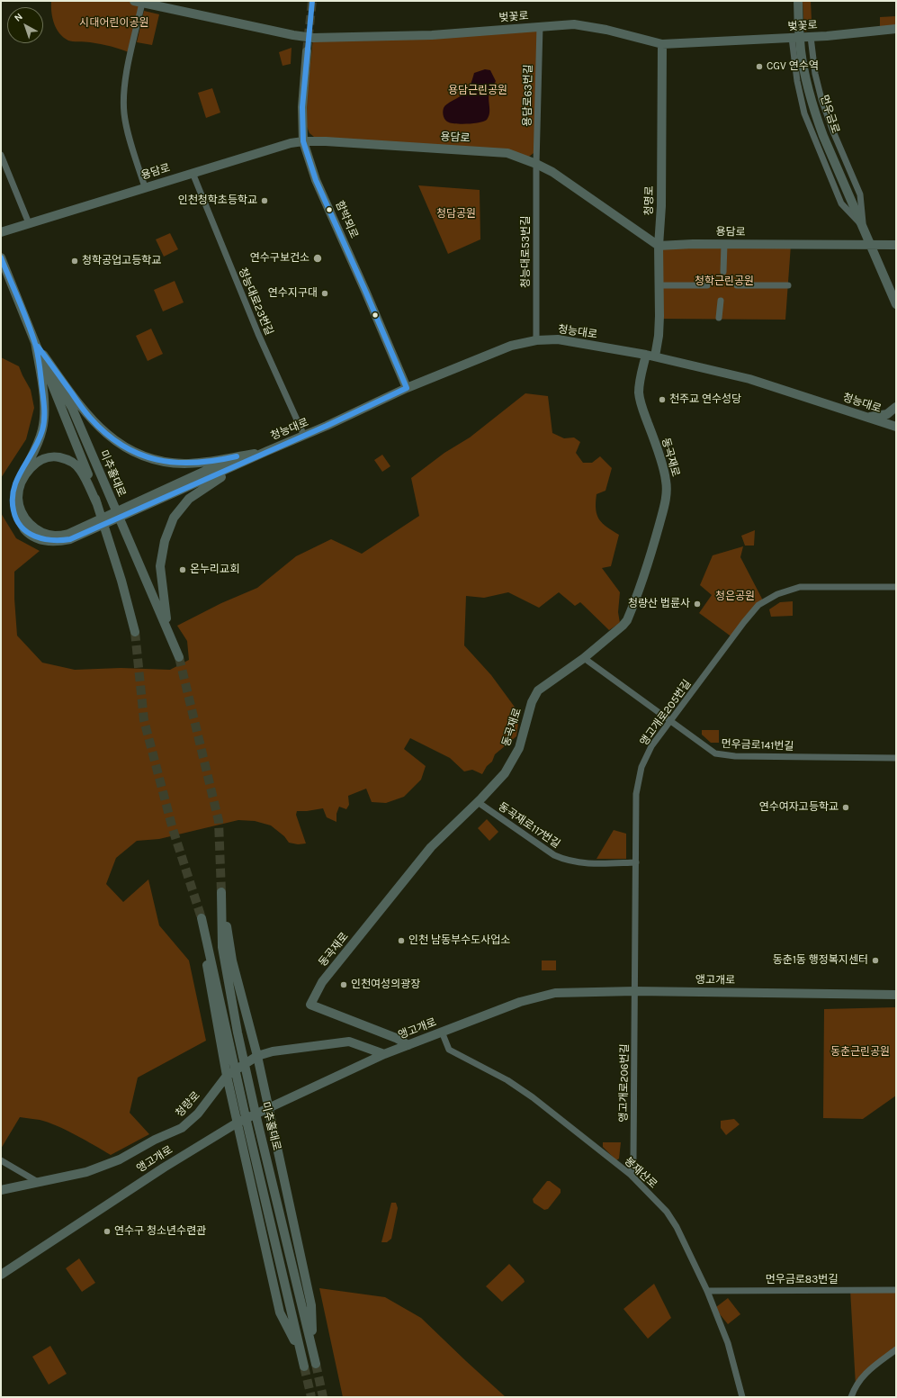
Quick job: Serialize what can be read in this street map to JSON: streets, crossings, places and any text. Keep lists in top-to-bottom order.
{
  "streets": {
    "main road": [
      "벚꽃로",
      "먼우금로",
      "용담로",
      "청명로",
      "함박뫼로",
      "청능대로",
      "동곡재로",
      "미추홀대로",
      "앵고개로",
      "청량로"
    ],
    "street": [
      "용담로63번길",
      "청능대로53번길",
      "청능대로23번길",
      "앵고개로205번길",
      "먼우금로141번길",
      "동곡재로117번길",
      "앵고개로206번길",
      "봉재산로",
      "먼우금로83번길"
    ]
  },
  "crossings": [
    ["벚꽃로", "용담로63번길"],
    ["벚꽃로", "먼우금로"],
    ["벚꽃로", "청명로"],
    ["용담로63번길", "용담로"],
    ["용담로63번길", "청능대로53번길"],
    ["먼우금로", "용담로"],
    ["용담로", "청명로"],
    ["용담로", "함박뫼로"],
    ["용담로", "청능대로53번길"],
    ["용담로", "청능대로23번길"],
    ["청명로", "청능대로"],
    ["함박뫼로", "청능대로"],
    ["청능대로53번길", "청능대로"],
    ["청능대로23번길", "청능대로"],
    ["청능대로", "동곡재로"],
    ["동곡재로", "먼우금로141번길"],
    ["동곡재로", "동곡재로117번길"],
    ["동곡재로", "앵고개로"],
    ["미추홀대로", "청량로"],
    ["앵고개로205번길", "먼우금로141번길"],
    ["앵고개로205번길", "동곡재로117번길"],
    ["앵고개로205번길", "앵고개로"],
    ["앵고개로205번길", "앵고개로206번길"],
    ["앵고개로", "앵고개로206번길"],
    ["앵고개로", "청량로"],
    ["앵고개로", "봉재산로"],
    ["앵고개로206번길", "봉재산로"],
    ["봉재산로", "먼우금로83번길"]
  ],
  "parks": [
    "시대어린이공원",
    "용담근린공원",
    "청담공원",
    "청학근린공원",
    "청은공원",
    "동춘근린공원"
  ],
  "places": [
    "CGV 연수역",
    "인천청학초등학교",
    "연수구보건소",
    "청학공업고등학교",
    "연수지구대",
    "천주교 연수성당",
    "온누리교회",
    "청량산 법륜사",
    "연수여자고등학교",
    "인천 남동부수도사업소",
    "동춘1동 행정복지센터",
    "인천여성의광장",
    "연수구 청소년수련관"
  ],
  "north": "top left"
}
